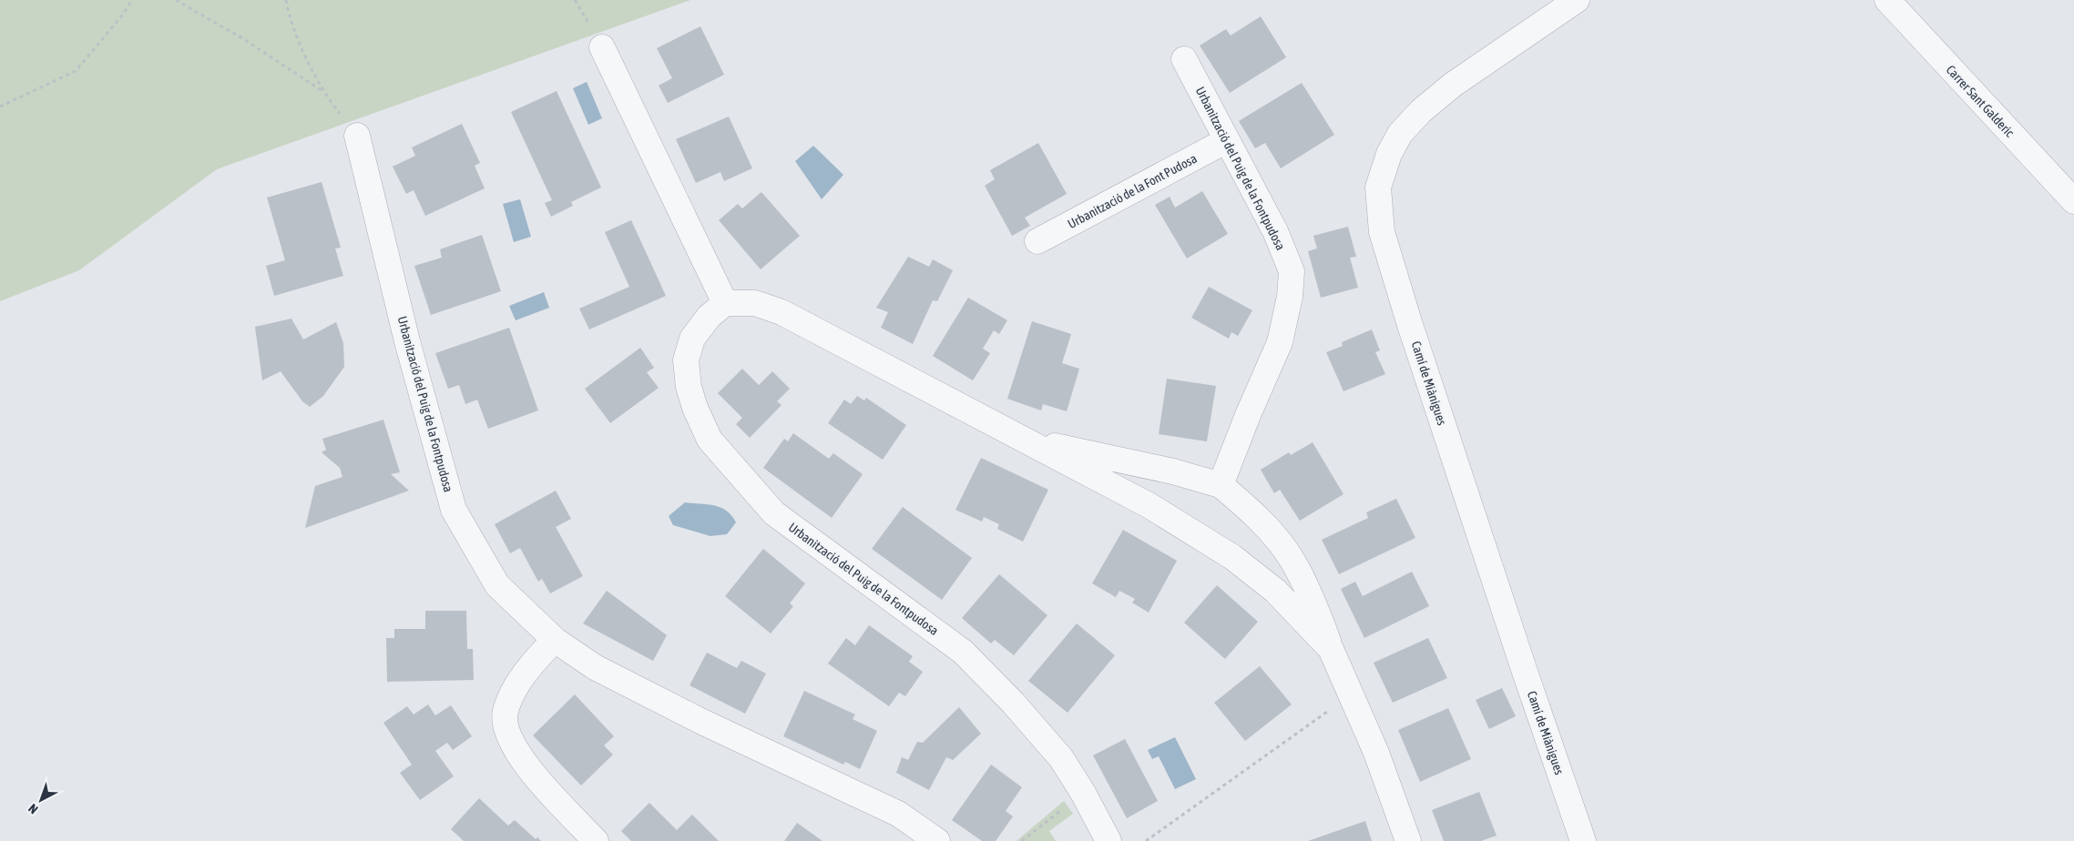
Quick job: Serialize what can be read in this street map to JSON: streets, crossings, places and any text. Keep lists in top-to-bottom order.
{
  "streets": {
    "street": [
      "Carrer Sant Galderic",
      "Urbanització del Puig de la Fontpudosa",
      "Urbanització de la Font Pudosa",
      "Camí de Miànigues"
    ]
  },
  "crossings": [
    ["Urbanització del Puig de la Fontpudosa", "Urbanització de la Font Pudosa"]
  ],
  "north": "bottom left"
}
